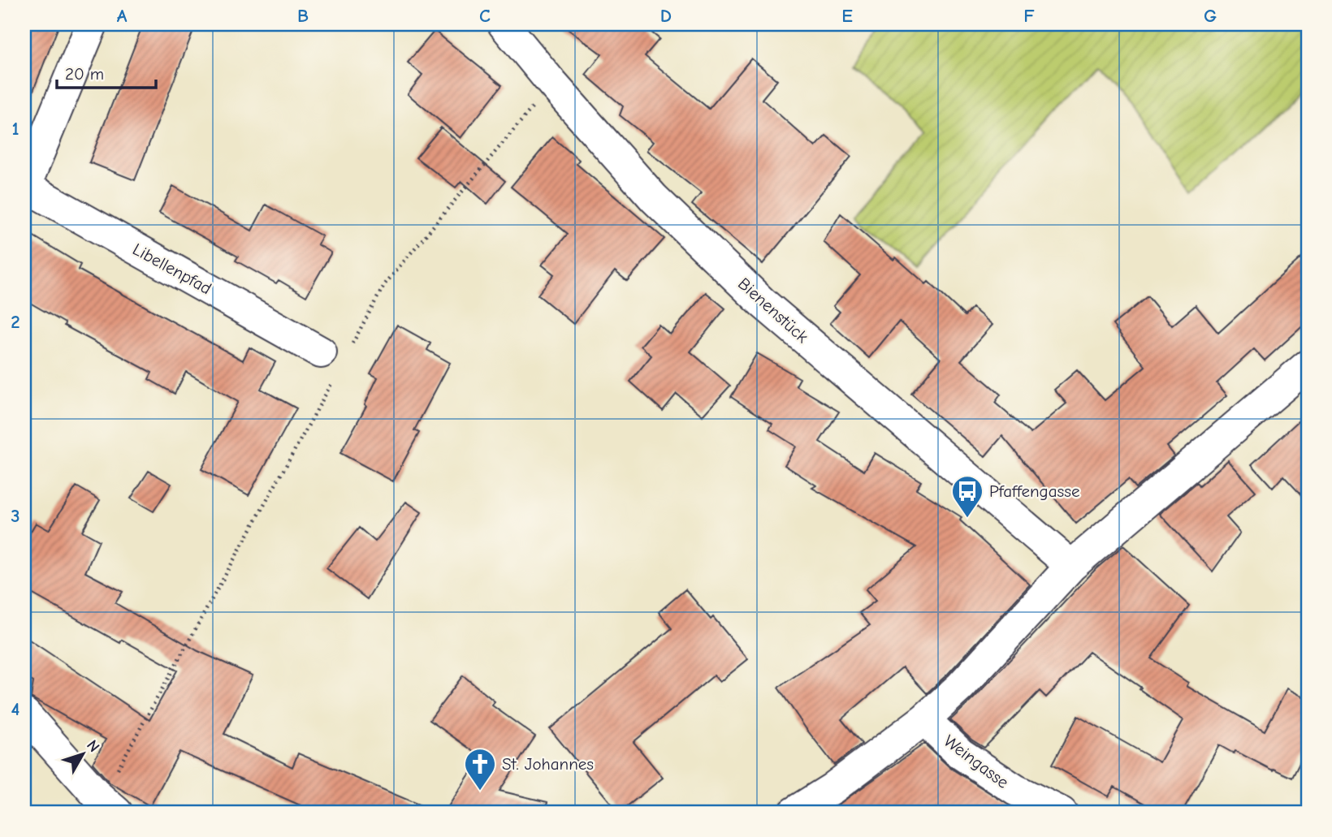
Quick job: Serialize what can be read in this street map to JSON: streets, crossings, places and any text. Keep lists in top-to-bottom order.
{
  "streets": {
    "street": ["Libellenpfad", "Bienenstück", "Weingasse"]
  },
  "places": {
    "bus stop": ["Pfaffengasse"],
    "church": ["St. Johannes"]
  },
  "scale_bar": "20 m",
  "north": "top right",
  "grid": {
    "columns": [
      "A",
      "B",
      "C",
      "D",
      "E",
      "F",
      "G"
    ],
    "rows": [
      "1",
      "2",
      "3",
      "4"
    ]
  }
}
